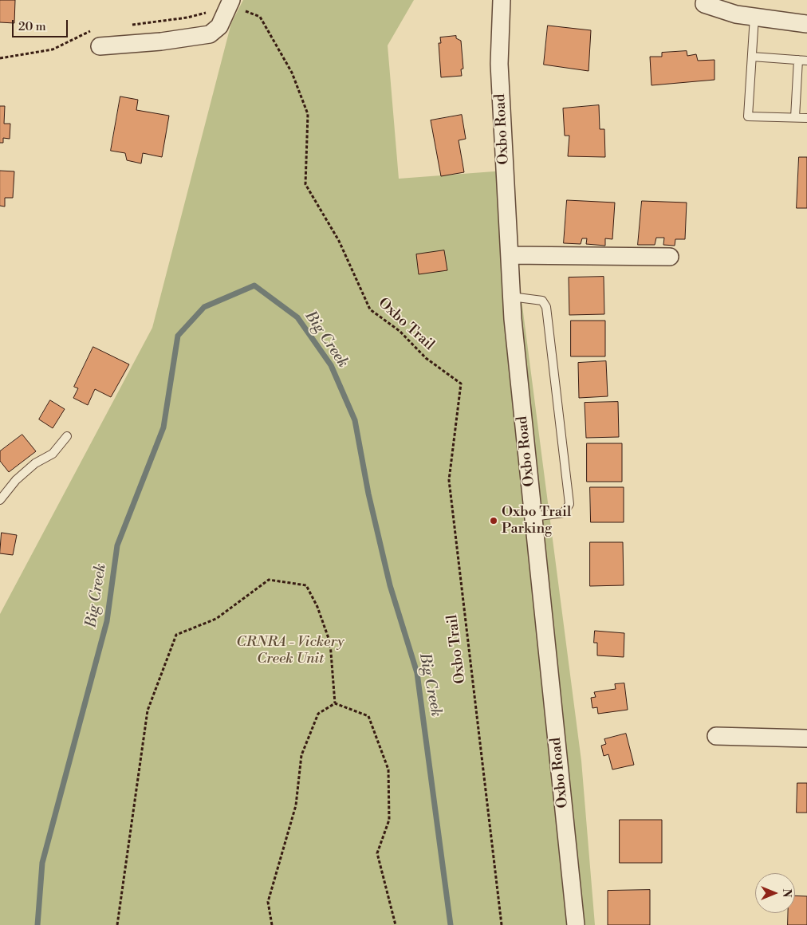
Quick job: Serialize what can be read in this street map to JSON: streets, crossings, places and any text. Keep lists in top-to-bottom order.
{
  "streets": {
    "street": ["Oxbo Road"],
    "path": ["Oxbo Trail"]
  },
  "water": ["Big Creek"],
  "parks": ["CRNRA - Vickery Creek Unit"],
  "places": ["Oxbo Trail Parking"],
  "scale_bar": "20 m",
  "north": "right"
}
